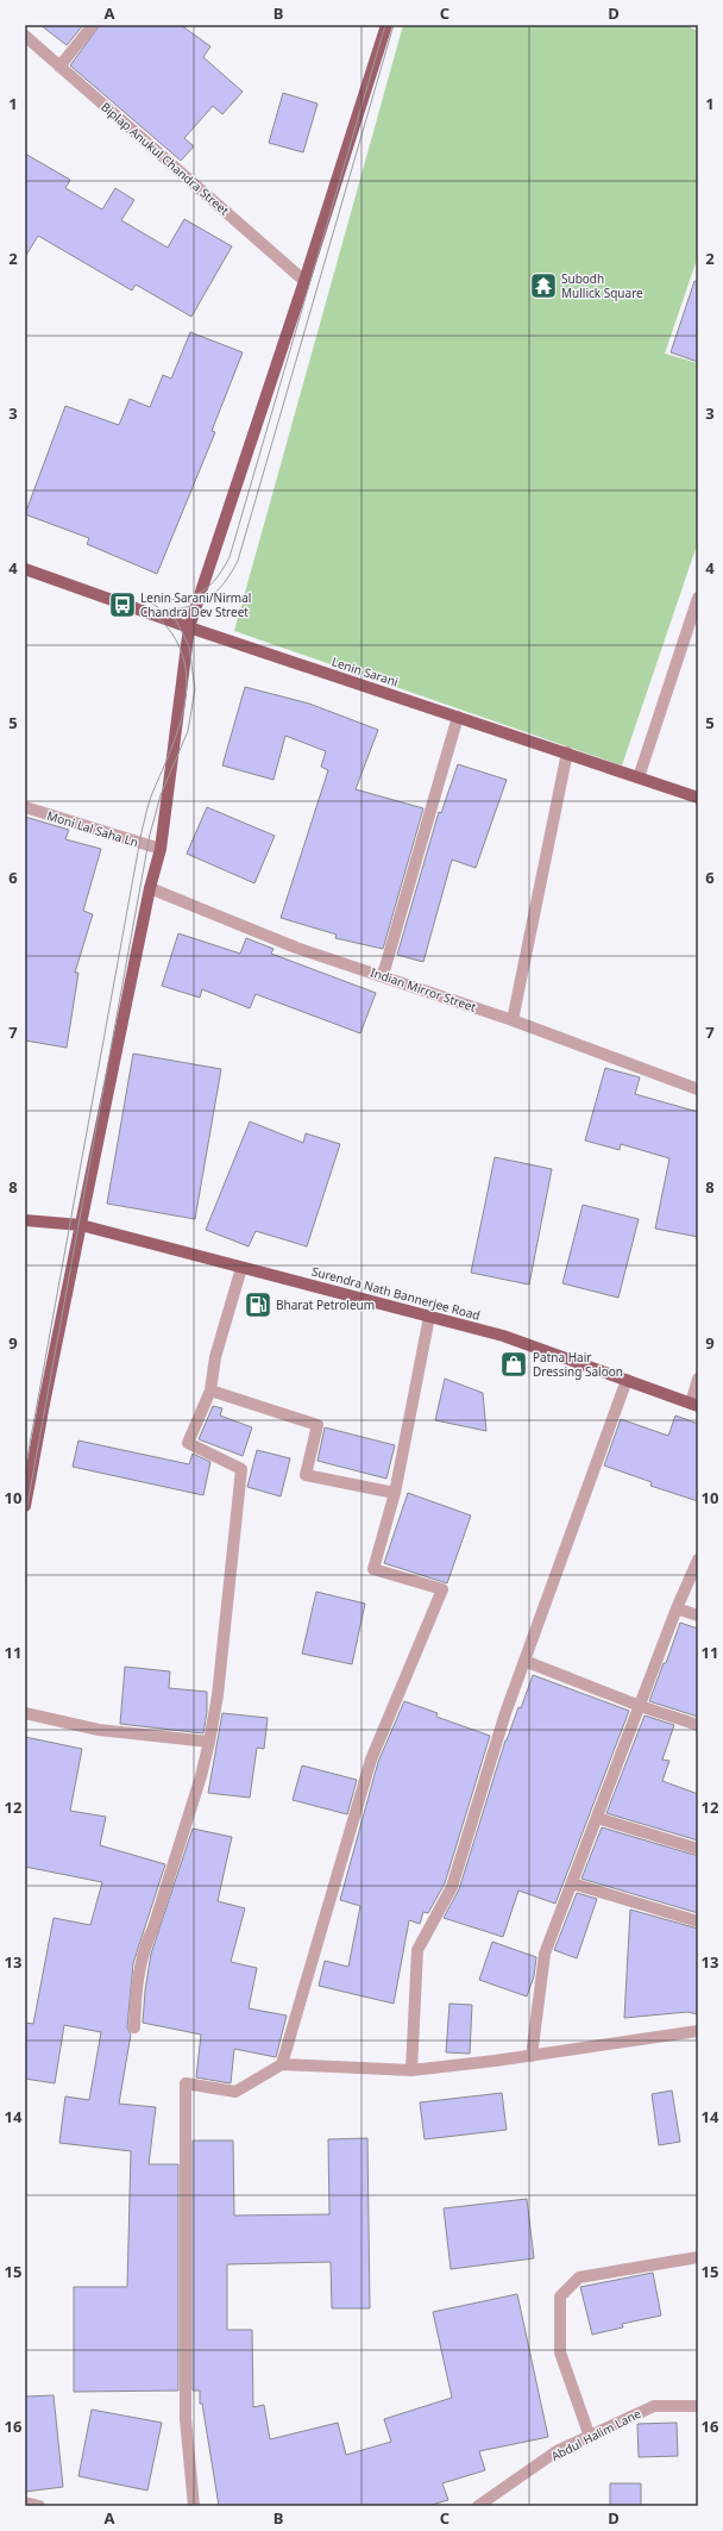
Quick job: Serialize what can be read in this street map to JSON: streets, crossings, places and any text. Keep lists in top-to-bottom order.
{
  "streets": {
    "main road": ["Lenin Sarani", "Surendra Nath Bannerjee Road"],
    "street": [
      "Biplap Anukul Chandra Street",
      "Moni Lal Saha Ln",
      "Indian Mirror Street",
      "Abdul Halim Lane"
    ]
  },
  "places": {
    "temple": ["Subodh Mullick Square"],
    "bus stop": ["Lenin Sarani/Nirmal Chandra Dev Street"],
    "fuel station": ["Bharat Petroleum"],
    "shop": ["Patna Hair Dressing Saloon"]
  },
  "grid": {
    "columns": [
      "A",
      "B",
      "C",
      "D"
    ],
    "rows": [
      "1",
      "2",
      "3",
      "4",
      "5",
      "6",
      "7",
      "8",
      "9",
      "10",
      "11",
      "12",
      "13",
      "14",
      "15",
      "16"
    ]
  }
}
